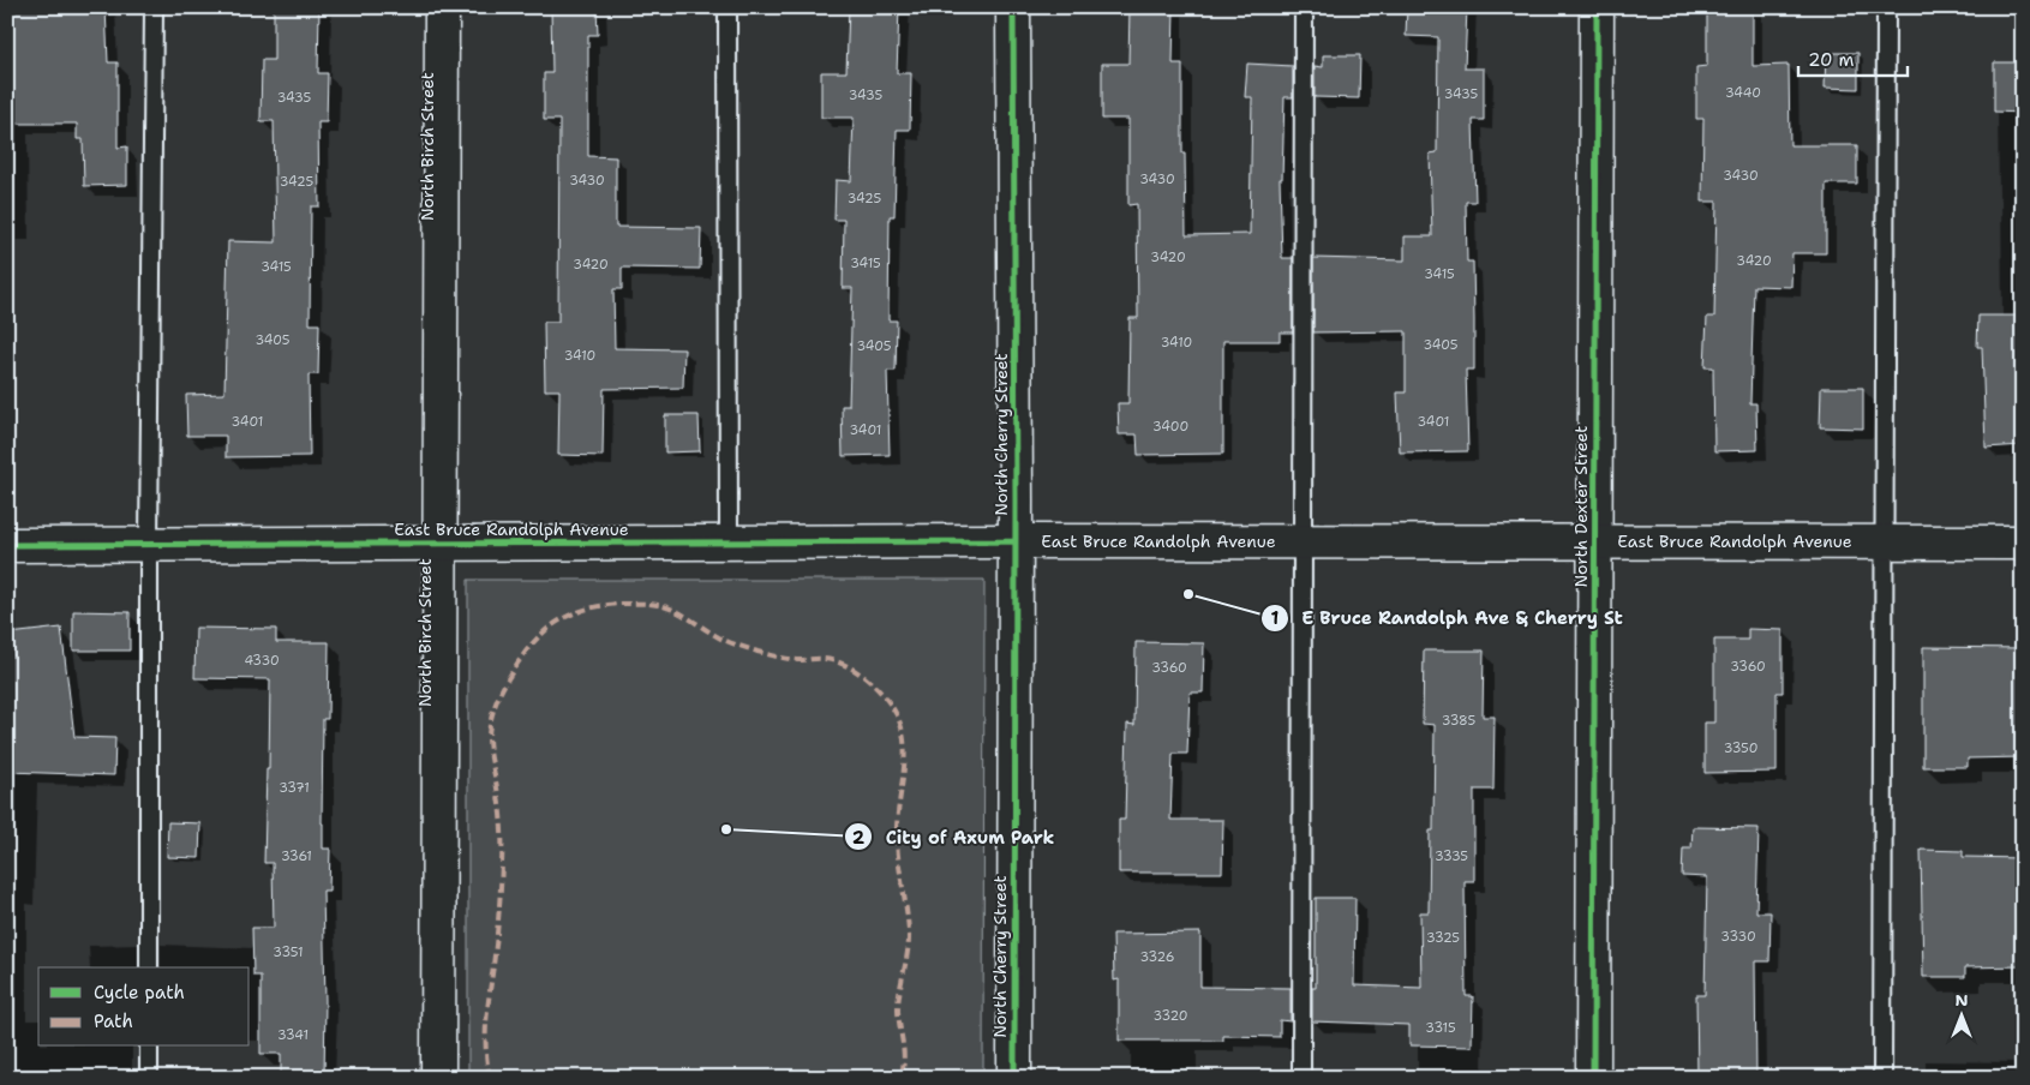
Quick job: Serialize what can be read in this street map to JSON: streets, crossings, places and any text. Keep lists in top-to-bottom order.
{
  "streets": {
    "street": [
      "North Birch Street",
      "North Cherry Street",
      "North Dexter Street",
      "East Bruce Randolph Avenue"
    ]
  },
  "crossings": [
    ["North Birch Street", "East Bruce Randolph Avenue"],
    ["North Cherry Street", "East Bruce Randolph Avenue"],
    ["North Dexter Street", "East Bruce Randolph Avenue"]
  ],
  "places": ["E Bruce Randolph Ave & Cherry St", "City of Axum Park"],
  "house_numbers": [
    "3440",
    "3435",
    "3435",
    "3435",
    "3430",
    "3430",
    "3430",
    "3425",
    "3425",
    "3420",
    "3420",
    "3415",
    "3420",
    "3415",
    "3415",
    "3405",
    "3410",
    "3405",
    "3405",
    "3410",
    "3401",
    "3401",
    "3400",
    "3401",
    "4330",
    "3360",
    "3360",
    "3385",
    "3350",
    "3371",
    "3361",
    "3335",
    "3330",
    "3325",
    "3351",
    "3326",
    "3320",
    "3315",
    "3341"
  ],
  "legend": ["Cycle path", "Path"],
  "scale_bar": "20 m",
  "north": "top"
}
